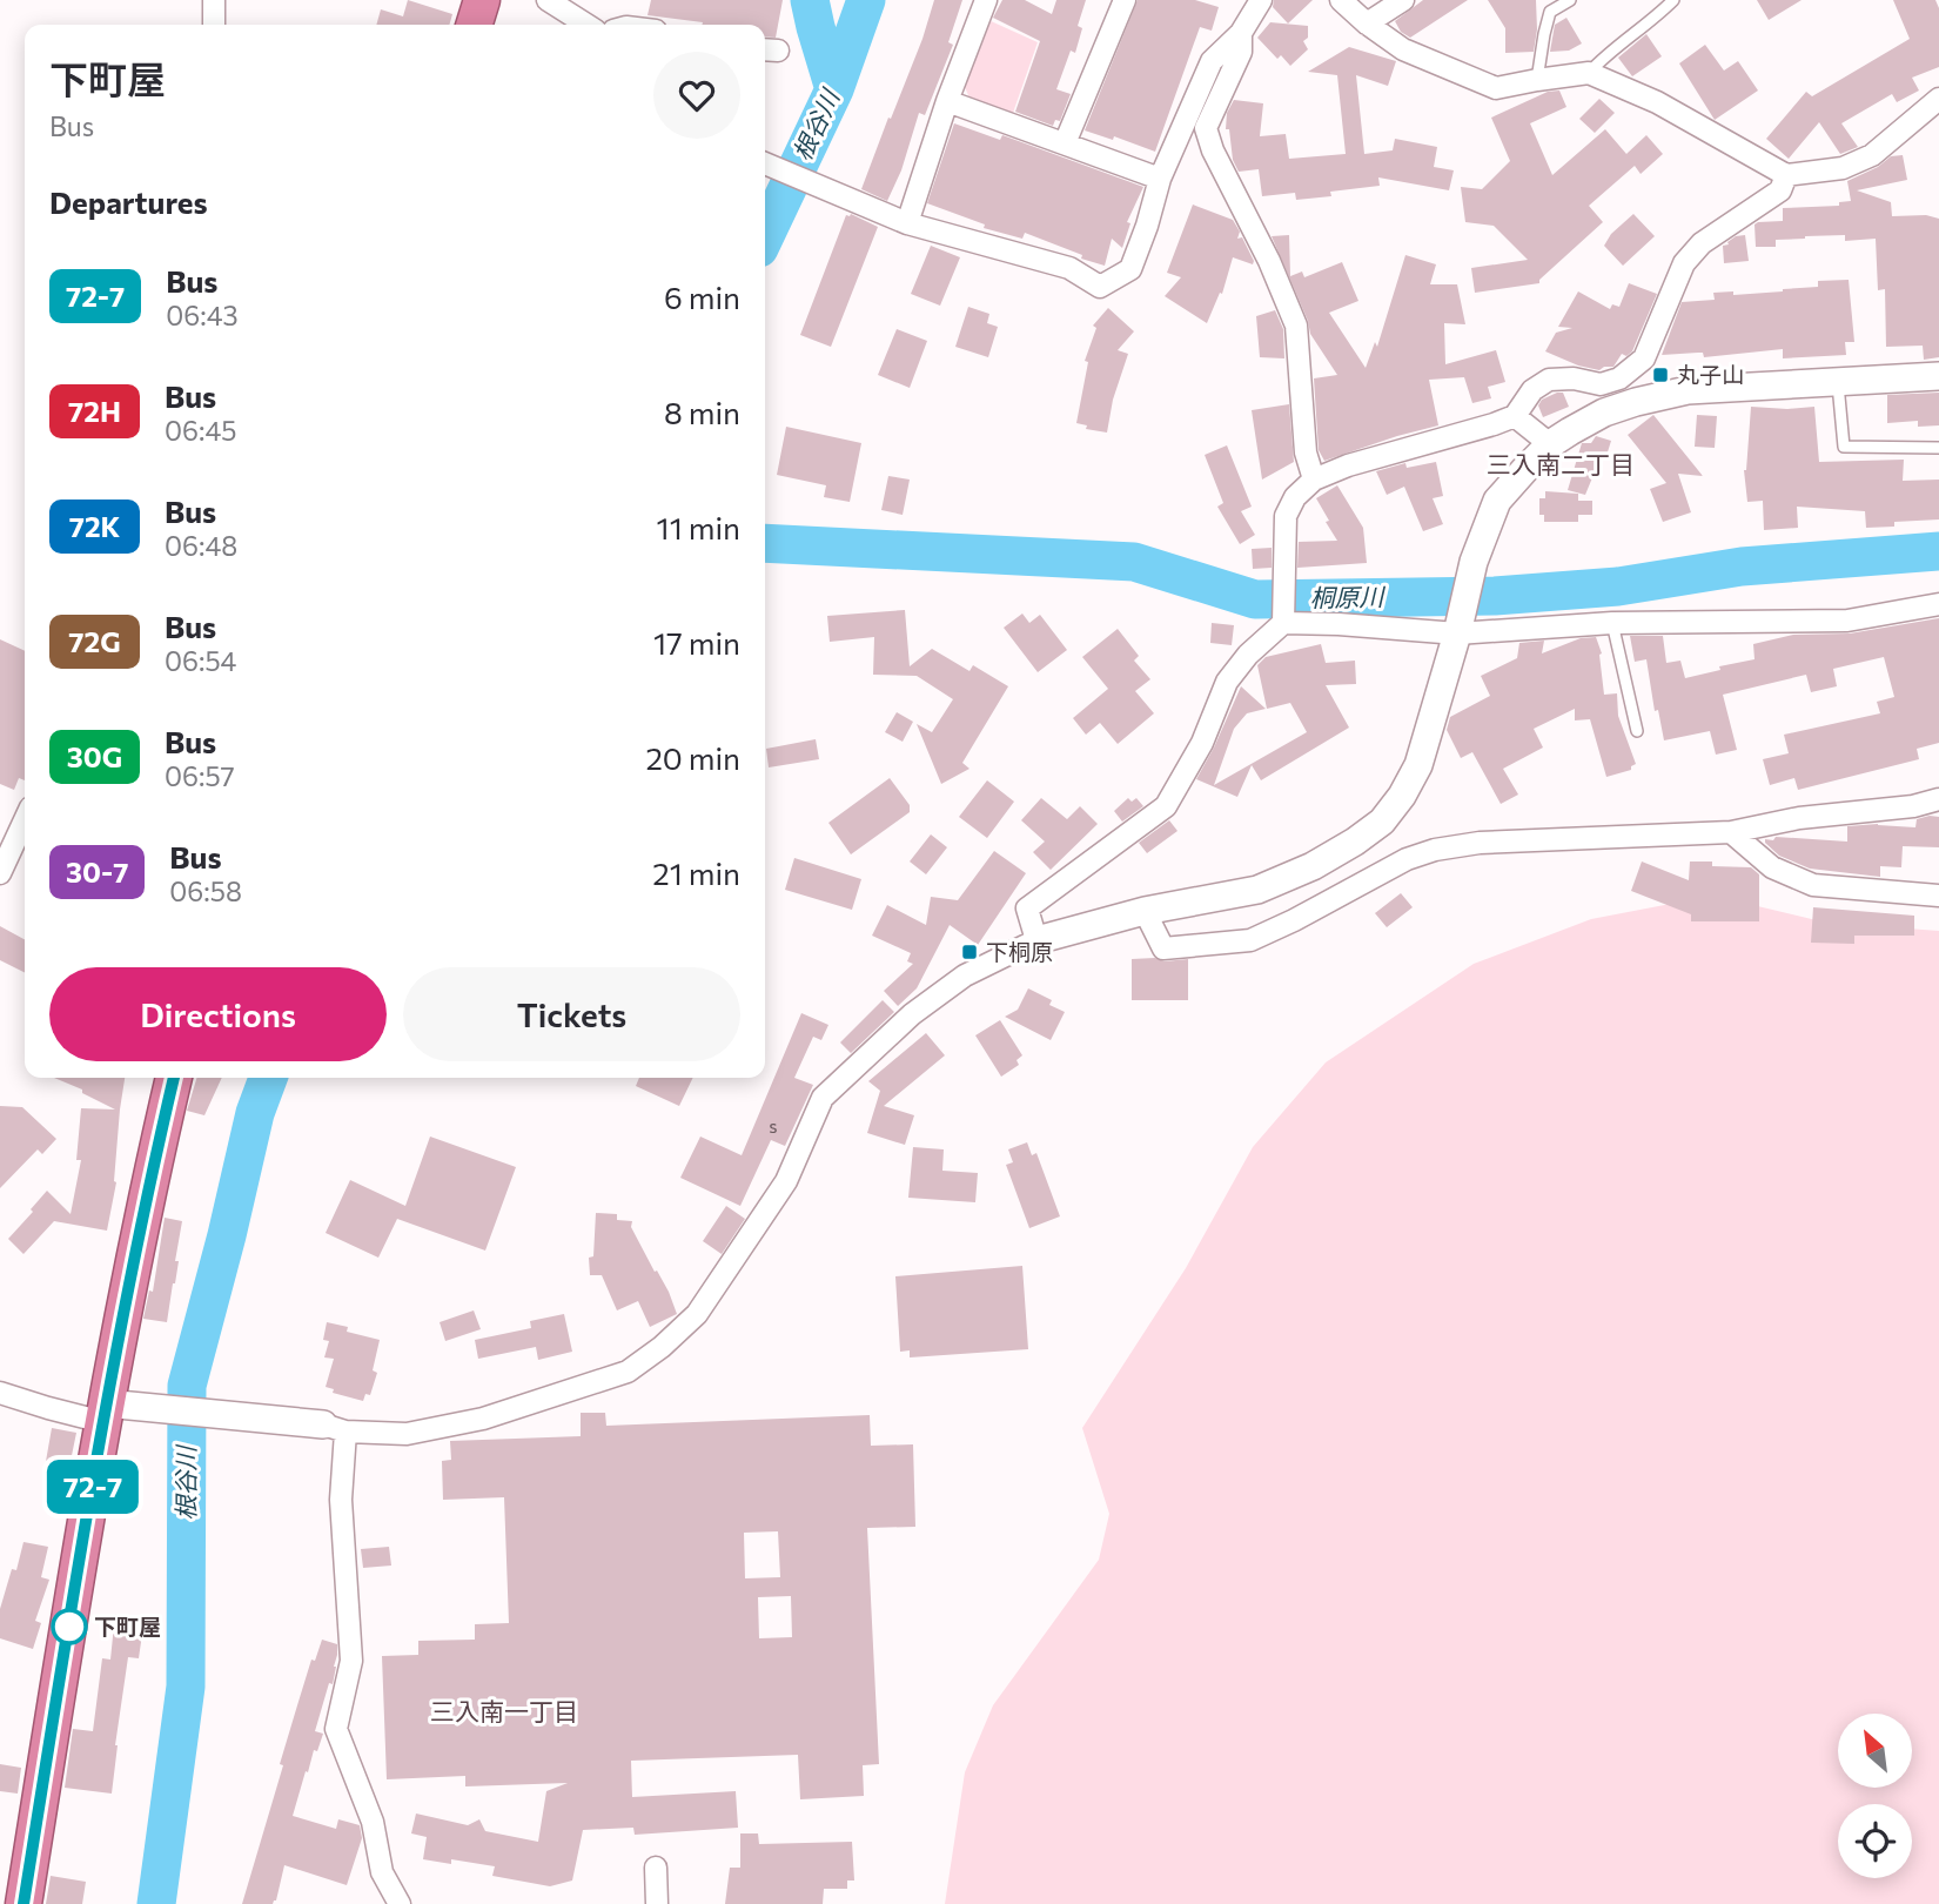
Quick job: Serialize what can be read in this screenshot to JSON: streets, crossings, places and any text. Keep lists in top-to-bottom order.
{
  "districts": ["三入南二丁目", "三入南一丁目"],
  "water": ["根谷川", "桐原川"],
  "places": {
    "transit": ["丸子山", "下桐原"],
    "other": ["下町屋"]
  },
  "lines": ["bus line 72-7"],
  "house_numbers": ["s"],
  "north": "top left",
  "page": {
    "on_map": "72-7",
    "heading": [
      ["下町屋", "Bus"],
      "Departures"
    ],
    "list": [
      {
        "mark": "72-7",
        "name": "Bus",
        "note": "06:43",
        "value": "6 min"
      },
      {
        "mark": "72H",
        "name": "Bus",
        "note": "06:45",
        "value": "8 min"
      },
      {
        "mark": "72K",
        "name": "Bus",
        "note": "06:48",
        "value": "11 min"
      },
      {
        "mark": "72G",
        "name": "Bus",
        "note": "06:54",
        "value": "17 min"
      },
      {
        "mark": "30G",
        "name": "Bus",
        "note": "06:57",
        "value": "20 min"
      },
      {
        "mark": "30-7",
        "name": "Bus",
        "note": "06:58",
        "value": "21 min"
      }
    ],
    "buttons": ["Directions", "Tickets"]
  }
}
